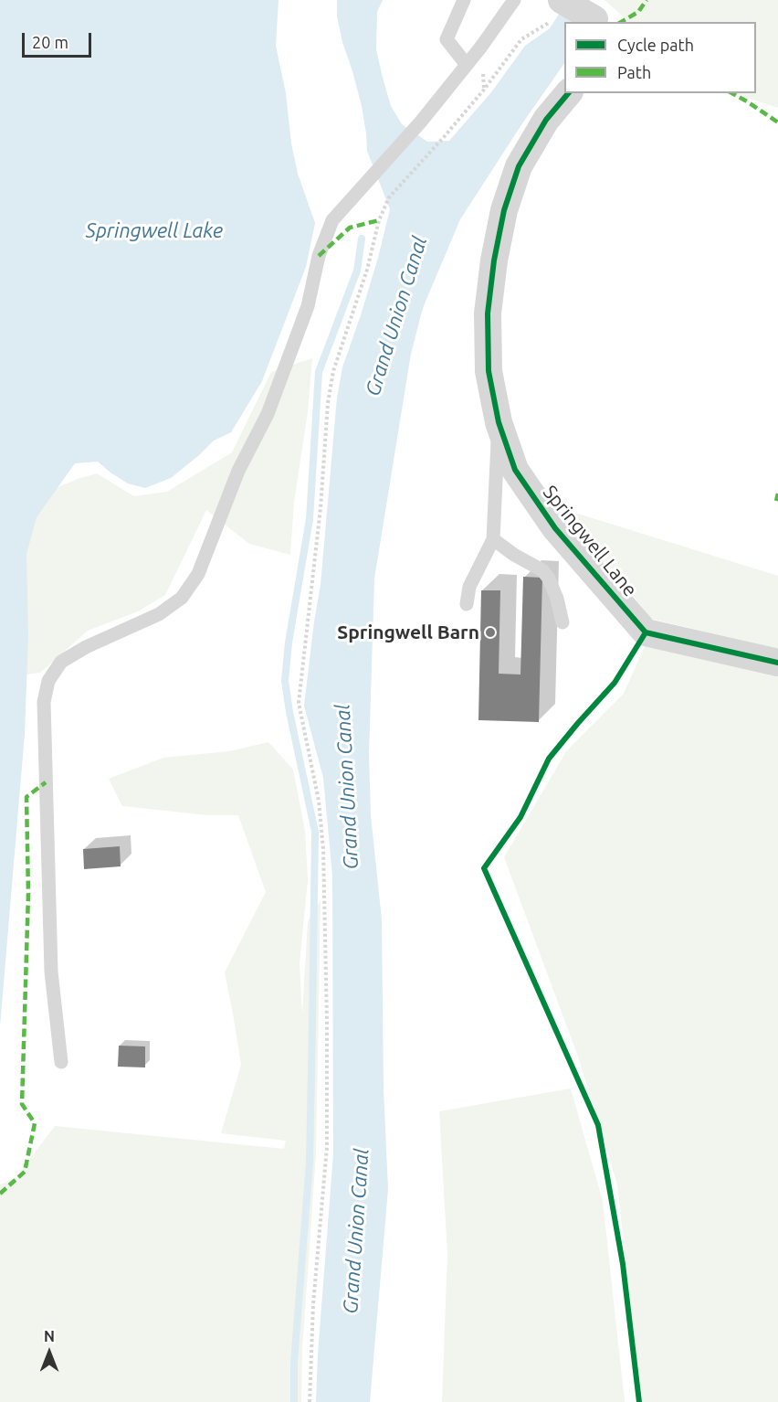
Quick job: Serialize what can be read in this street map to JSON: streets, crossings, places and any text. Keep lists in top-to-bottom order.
{
  "streets": {
    "street": ["Springwell Lane"]
  },
  "water": ["Springwell Lake", "Grand Union Canal"],
  "places": ["Springwell Barn"],
  "legend": ["Cycle path", "Path"],
  "scale_bar": "20 m",
  "north": "top"
}
